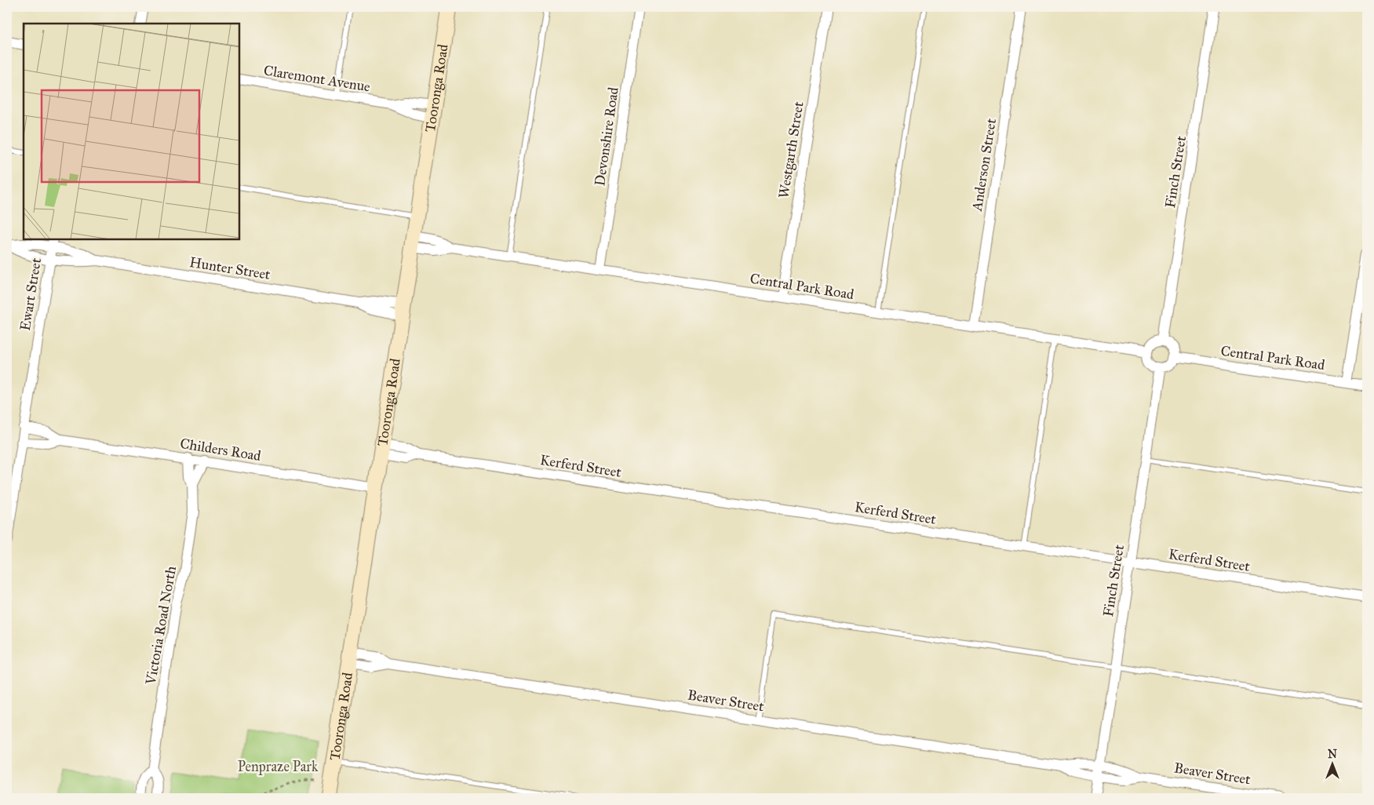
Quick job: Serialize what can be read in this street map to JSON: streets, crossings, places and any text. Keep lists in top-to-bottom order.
{
  "streets": {
    "main road": ["Tooronga Road"],
    "street": [
      "Claremont Avenue",
      "Devonshire Road",
      "Westgarth Street",
      "Anderson Street",
      "Finch Street",
      "Hunter Street",
      "Central Park Road",
      "Ewart Street",
      "Childers Road",
      "Kerferd Street",
      "Victoria Road North",
      "Beaver Street"
    ]
  },
  "crossings": [
    ["Claremont Avenue", "Tooronga Road"],
    ["Tooronga Road", "Hunter Street"],
    ["Tooronga Road", "Central Park Road"],
    ["Tooronga Road", "Childers Road"],
    ["Tooronga Road", "Kerferd Street"],
    ["Tooronga Road", "Beaver Street"],
    ["Devonshire Road", "Central Park Road"],
    ["Westgarth Street", "Central Park Road"],
    ["Anderson Street", "Central Park Road"],
    ["Finch Street", "Central Park Road"],
    ["Finch Street", "Kerferd Street"],
    ["Finch Street", "Beaver Street"],
    ["Hunter Street", "Ewart Street"],
    ["Ewart Street", "Childers Road"],
    ["Childers Road", "Victoria Road North"]
  ],
  "parks": ["Penpraze Park"],
  "north": "top"
}
